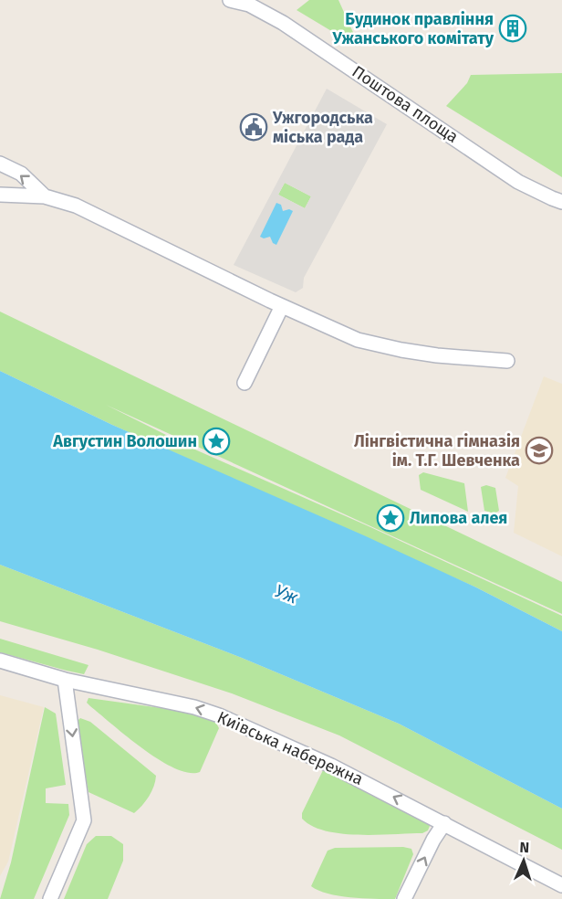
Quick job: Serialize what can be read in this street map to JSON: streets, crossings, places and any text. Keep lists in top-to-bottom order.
{
  "streets": {
    "street": ["Поштова площа", "Київська набережна"]
  },
  "one_way": ["Київська набережна"],
  "water": ["Уж"],
  "places": {
    "building": ["Будинок правління Ужанського комітату"],
    "public building": ["Ужгородська міська рада"],
    "place": ["Августин Волошин", "Липова алея"],
    "school or university": ["Лінгвістична гімназія ім. Т.Г. Шевченка"]
  },
  "north": "top"
}
